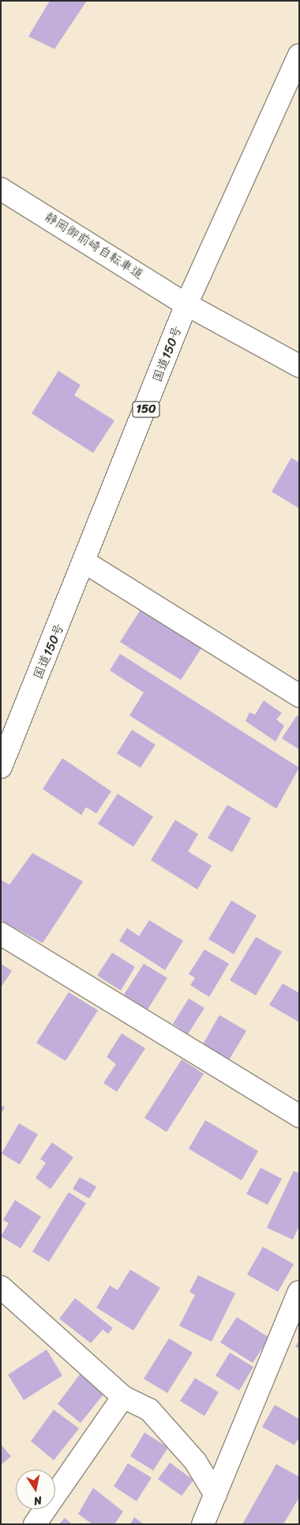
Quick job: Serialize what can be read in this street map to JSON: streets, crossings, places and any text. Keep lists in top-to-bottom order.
{
  "streets": {
    "main road": ["静岡御前崎自転車道", "国道150号", "150"]
  },
  "crossings": [
    ["静岡御前崎自転車道", "国道150号"]
  ],
  "north": "bottom"
}
